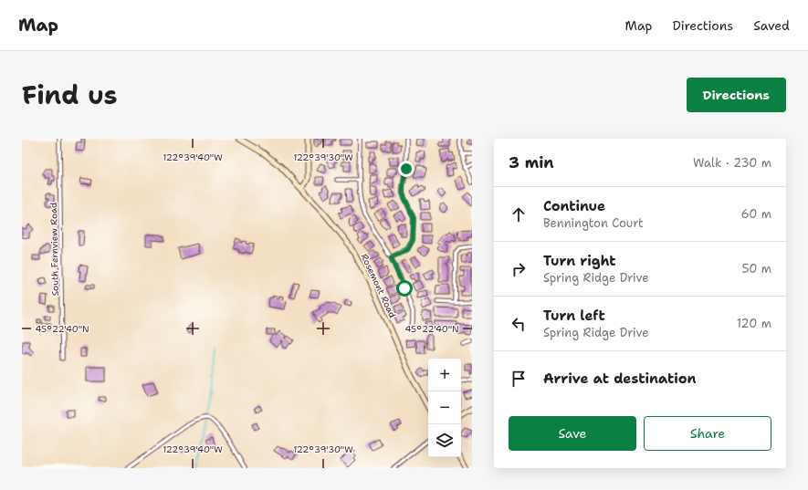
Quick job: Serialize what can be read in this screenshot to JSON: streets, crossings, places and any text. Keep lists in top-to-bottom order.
{
  "streets": {
    "main road": ["Rosemont Road"],
    "street": ["South Fernview Road"]
  },
  "page": {
    "header": "Map",
    "nav": ["Map", "Directions", "Saved"],
    "title": "Find us",
    "buttons": [
      "Directions",
      ["Save", "Share"]
    ],
    "heading": ["3 min", "Walk · 230 m"],
    "list": [
      ["Continue", "Bennington Court", "60 m"],
      ["Turn right", "Spring Ridge Drive", "50 m"],
      ["Turn left", "Spring Ridge Drive", "120 m"],
      "Arrive at destination"
    ],
    "map_buttons": ["+", "−"]
  },
  "coordinates": ["122°39'40\"W", "122°39'30\"W", "45°22'40\"N"]
}
